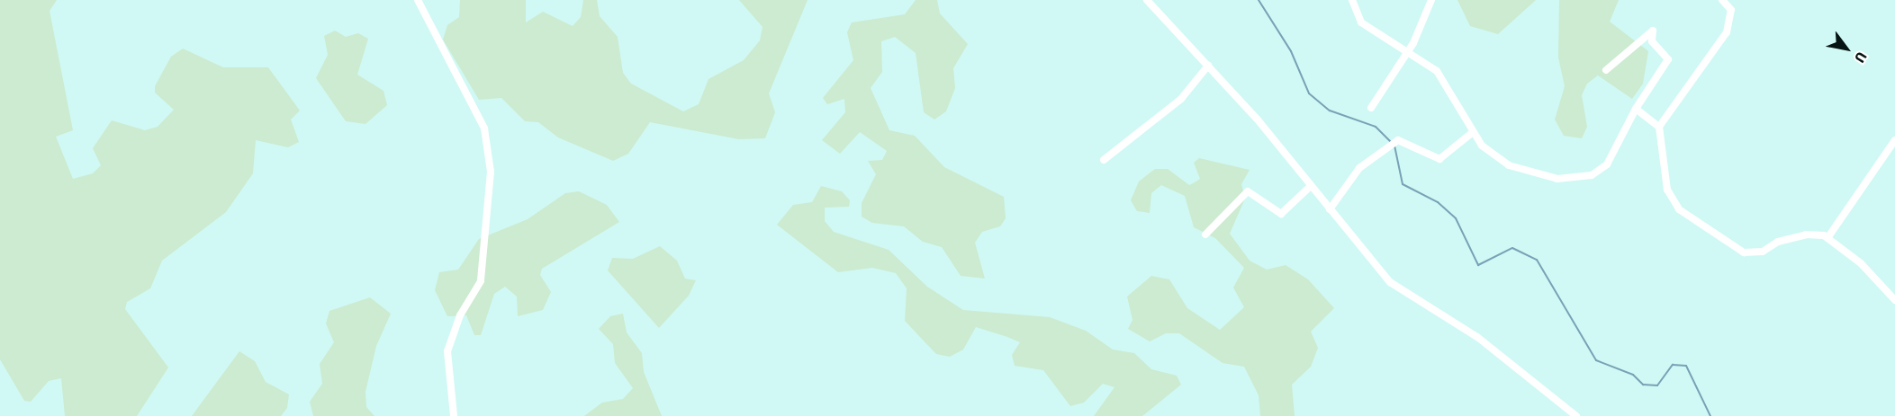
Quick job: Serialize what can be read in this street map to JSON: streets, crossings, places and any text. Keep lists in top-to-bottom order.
{
  "north": "bottom right"
}
